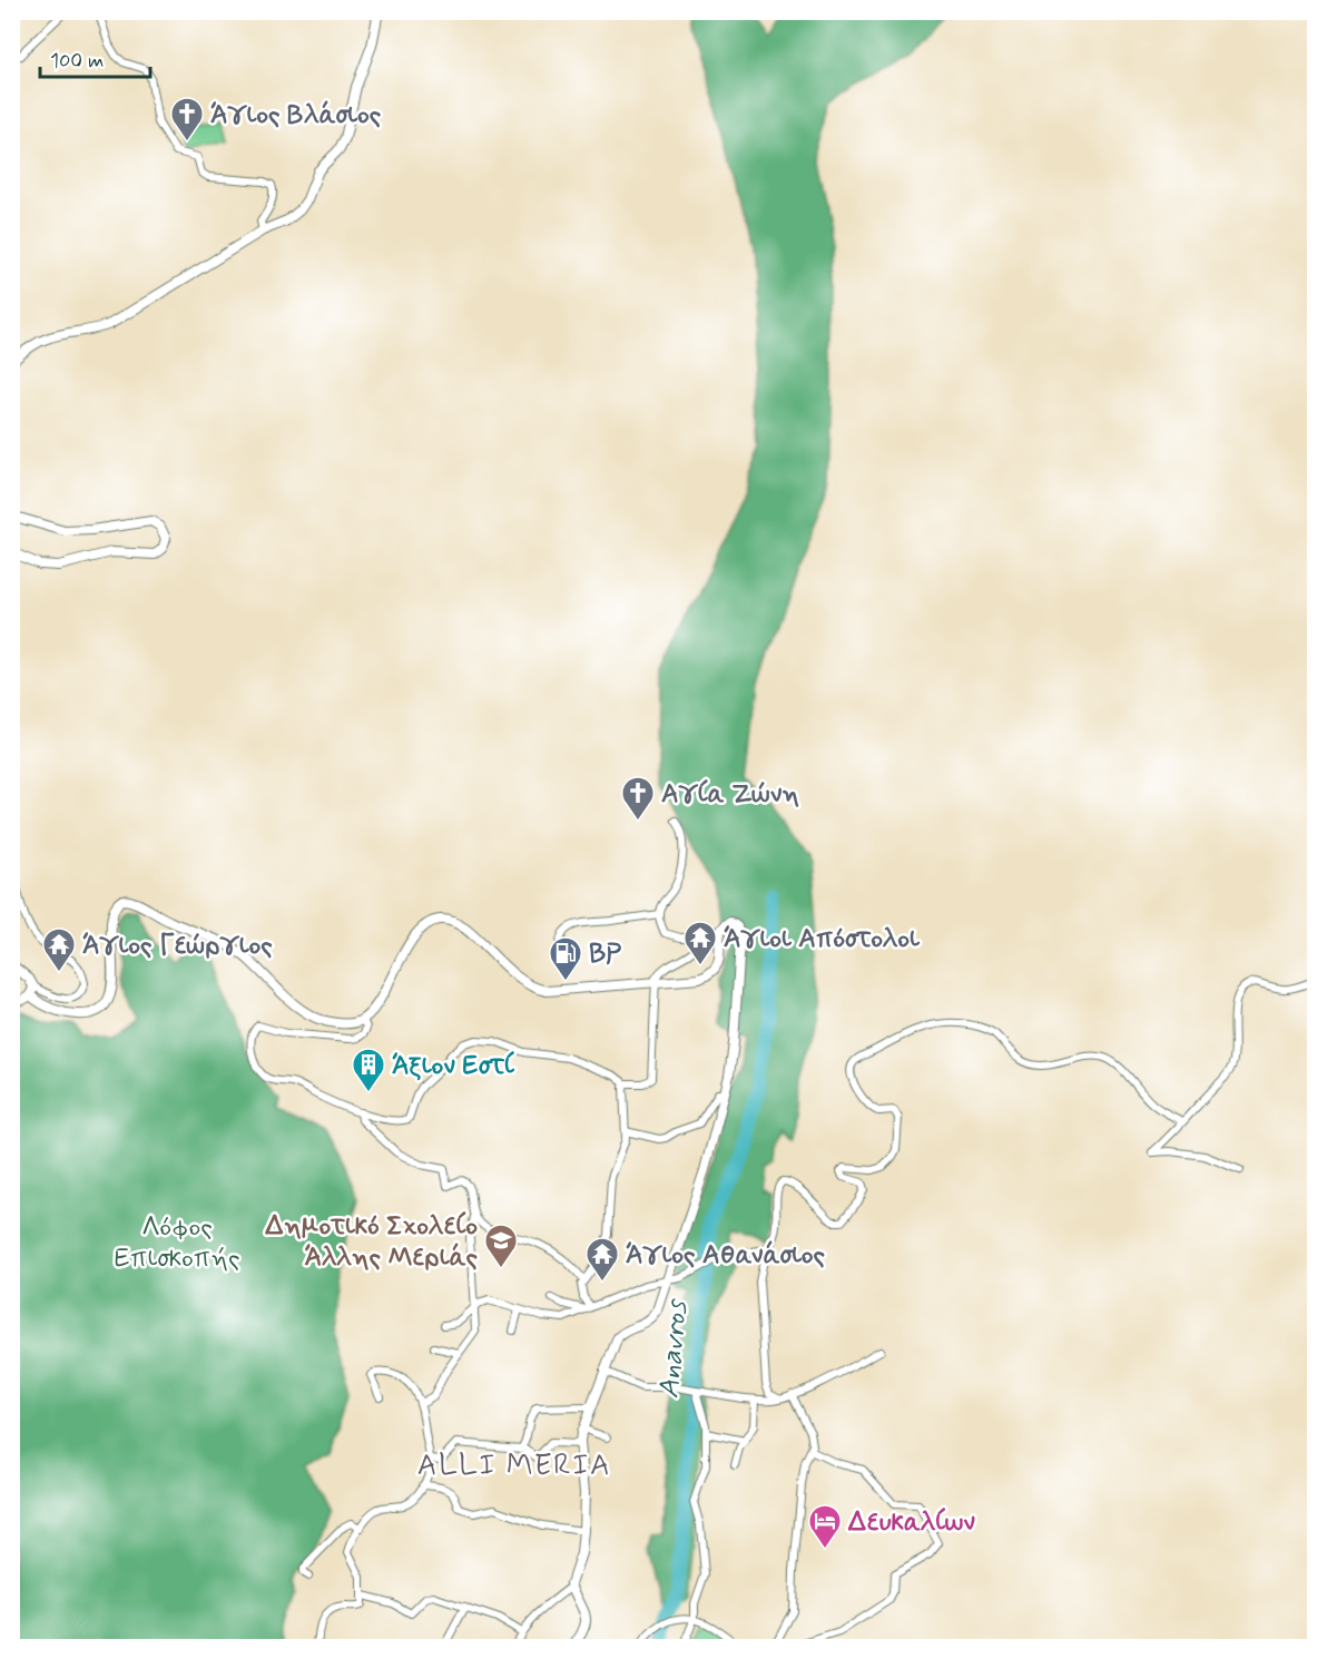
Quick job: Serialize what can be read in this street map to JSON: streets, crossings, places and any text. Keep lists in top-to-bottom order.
{
  "districts": ["ALLI MERIA"],
  "water": ["Anavros"],
  "parks": ["Λόφος Επισκοπής"],
  "places": {
    "church": ["Άγιος Βλάσιος", "Αγία Ζώνη"],
    "temple": ["Άγιοι Απόστολοι", "Άγιος Γεώργιος", "Άγιος Αθανάσιος"],
    "fuel station": ["BP"],
    "building": ["Άξιον Εστί"],
    "school or university": ["Δημοτικό Σχολείο Άλλης Μεριάς"],
    "hotel": ["Δευκαλίων"]
  },
  "scale_bar": "100 m"
}
